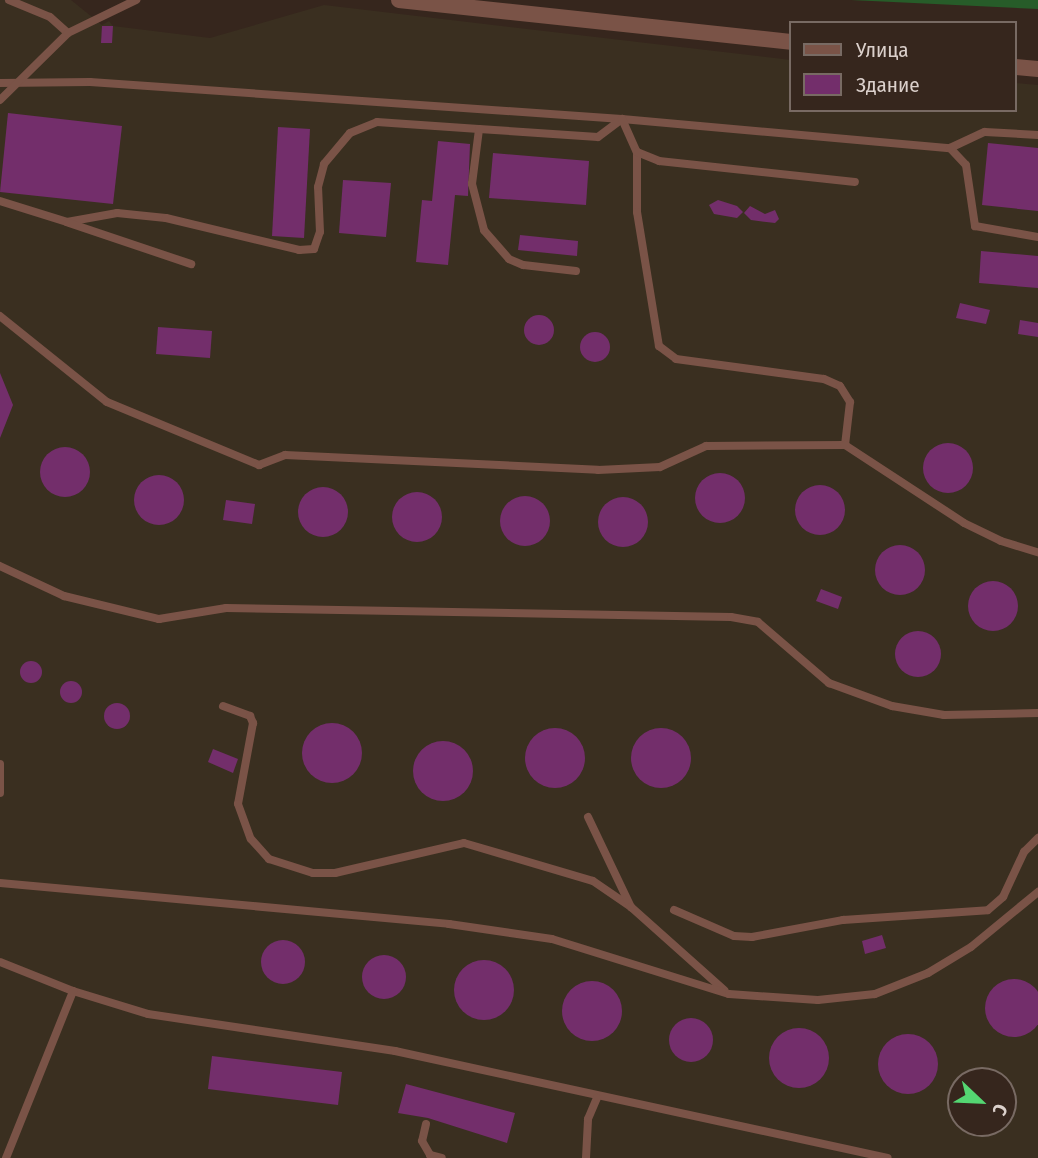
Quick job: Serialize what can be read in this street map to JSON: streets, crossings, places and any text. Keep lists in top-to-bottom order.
{
  "legend": ["Улица", "Здание"],
  "north": "bottom right"
}
